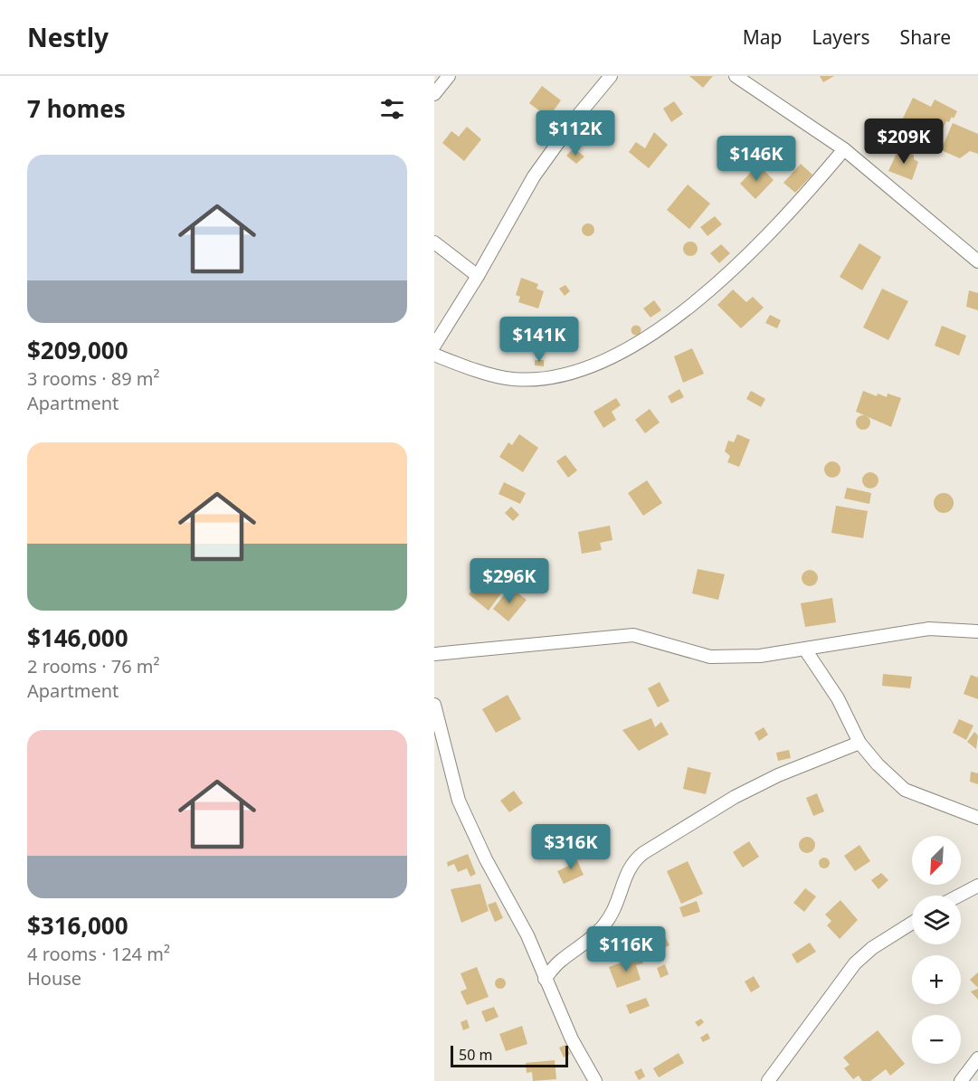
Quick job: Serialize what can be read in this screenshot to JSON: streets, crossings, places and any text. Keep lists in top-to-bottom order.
{
  "scale_bar": "50 m",
  "north": "bottom left",
  "page": {
    "header": "Nestly",
    "nav": ["Map", "Layers", "Share"],
    "heading": "7 homes",
    "price": [
      "$112K",
      "$209K",
      "$146K",
      "$141K",
      "$296K",
      "$316K",
      "$116K"
    ],
    "list": [
      {
        "name": "$209,000",
        "note": "3 rooms · 89 m² · Apartment"
      },
      {
        "name": "$146,000",
        "note": "2 rooms · 76 m² · Apartment"
      },
      {
        "name": "$316,000",
        "note": "4 rooms · 124 m² · House"
      }
    ],
    "map_buttons": ["+", "−"],
    "scale": "50 m"
  }
}
